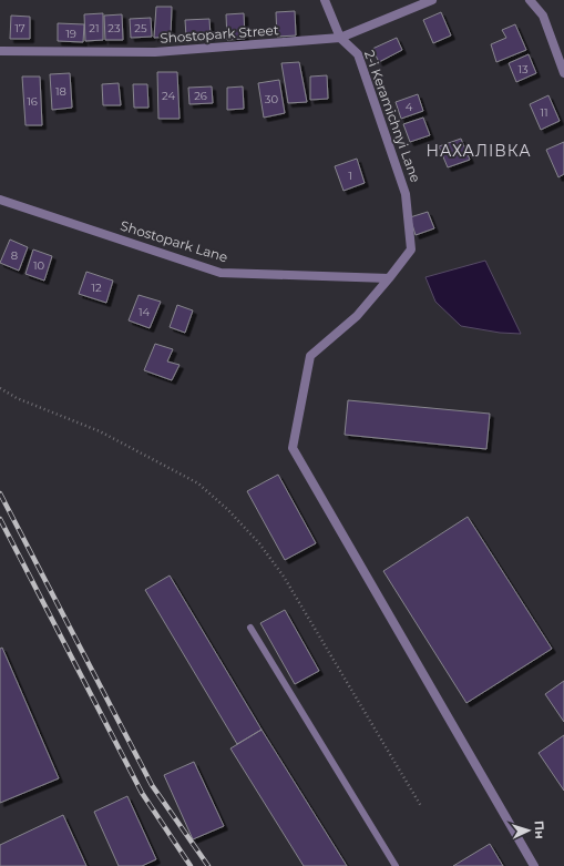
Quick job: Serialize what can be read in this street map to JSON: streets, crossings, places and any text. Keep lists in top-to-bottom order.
{
  "streets": {
    "street": ["Shostopark Street", "2-i Keramichnyi Lane", "Shostopark Lane"]
  },
  "crossings": [
    ["Shostopark Street", "2-i Keramichnyi Lane"],
    ["2-i Keramichnyi Lane", "Shostopark Lane"]
  ],
  "districts": ["НАХАЛІВКА"],
  "house_numbers": [
    "17",
    "21",
    "23",
    "25",
    "19",
    "13",
    "18",
    "24",
    "26",
    "30",
    "16",
    "4",
    "11",
    "1",
    "8",
    "10",
    "12",
    "14"
  ],
  "north": "right"
}
